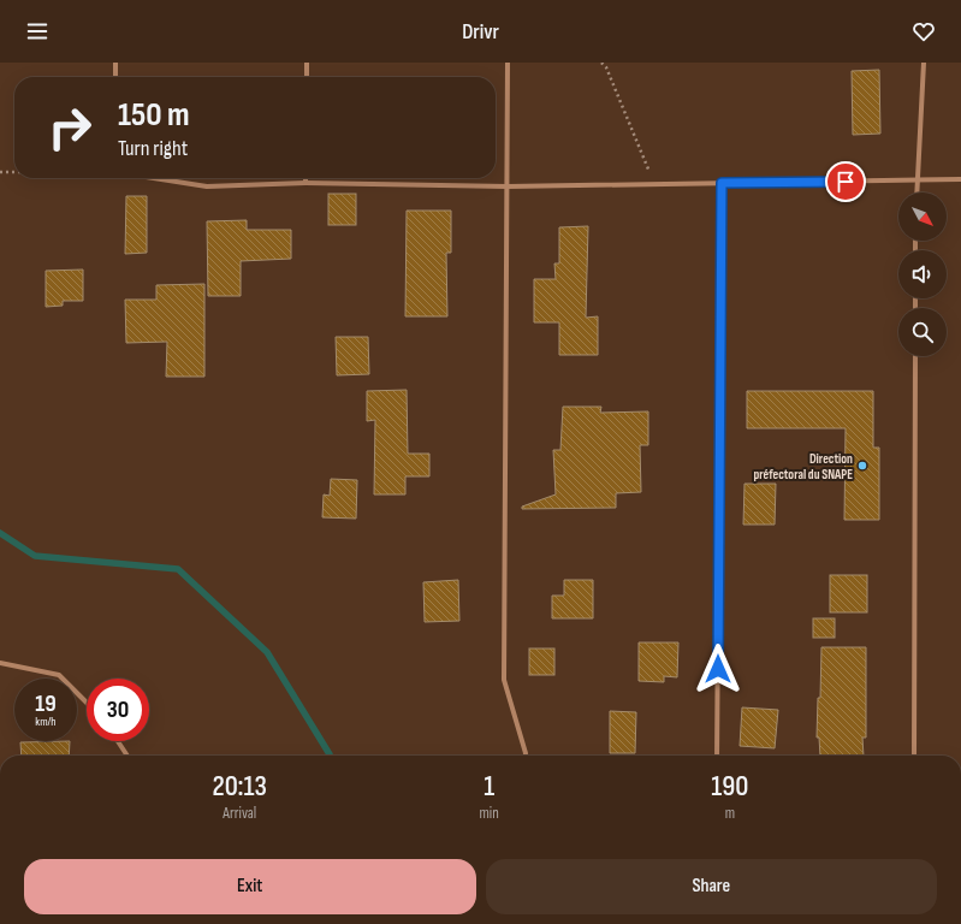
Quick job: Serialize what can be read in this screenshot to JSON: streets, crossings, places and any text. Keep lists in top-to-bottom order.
{
  "places": ["Direction préfectoral du SNAPE"],
  "north": "bottom right",
  "page": {
    "header": "Drivr",
    "turn": ["150 m", "Turn right"],
    "speed": "19 km/h",
    "limit": "30",
    "eta": [
      "20:13",
      "Arrival",
      "1",
      "min",
      "190",
      "m"
    ],
    "buttons": ["Exit", "Share"]
  }
}
